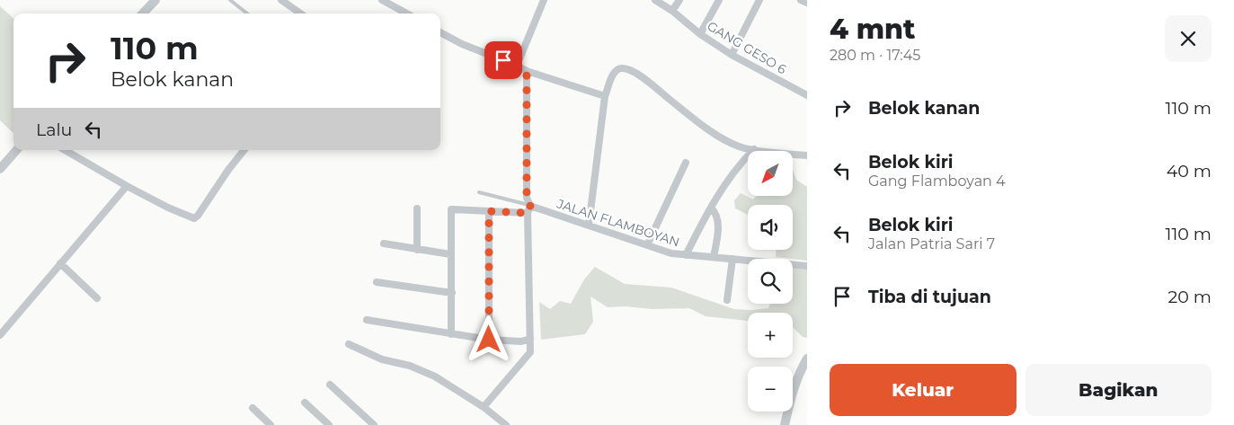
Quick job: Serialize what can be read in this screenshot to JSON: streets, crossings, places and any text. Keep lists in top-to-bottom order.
{
  "streets": {
    "street": ["GANG GESO 6", "JALAN FLAMBOYAN"]
  },
  "north": "bottom left",
  "page": {
    "heading": ["4 mnt", "280 m · 17:45"],
    "turn": ["110 m", "Belok kanan"],
    "list": [
      {
        "name": "Belok kanan",
        "value": "110 m"
      },
      {
        "name": "Belok kiri",
        "note": "Gang Flamboyan 4",
        "value": "40 m"
      },
      {
        "name": "Belok kiri",
        "note": "Jalan Patria Sari 7",
        "value": "110 m"
      },
      {
        "name": "Tiba di tujuan",
        "value": "20 m"
      }
    ],
    "then": "Lalu",
    "map_buttons": ["+", "−"],
    "buttons": ["Keluar", "Bagikan"]
  }
}
